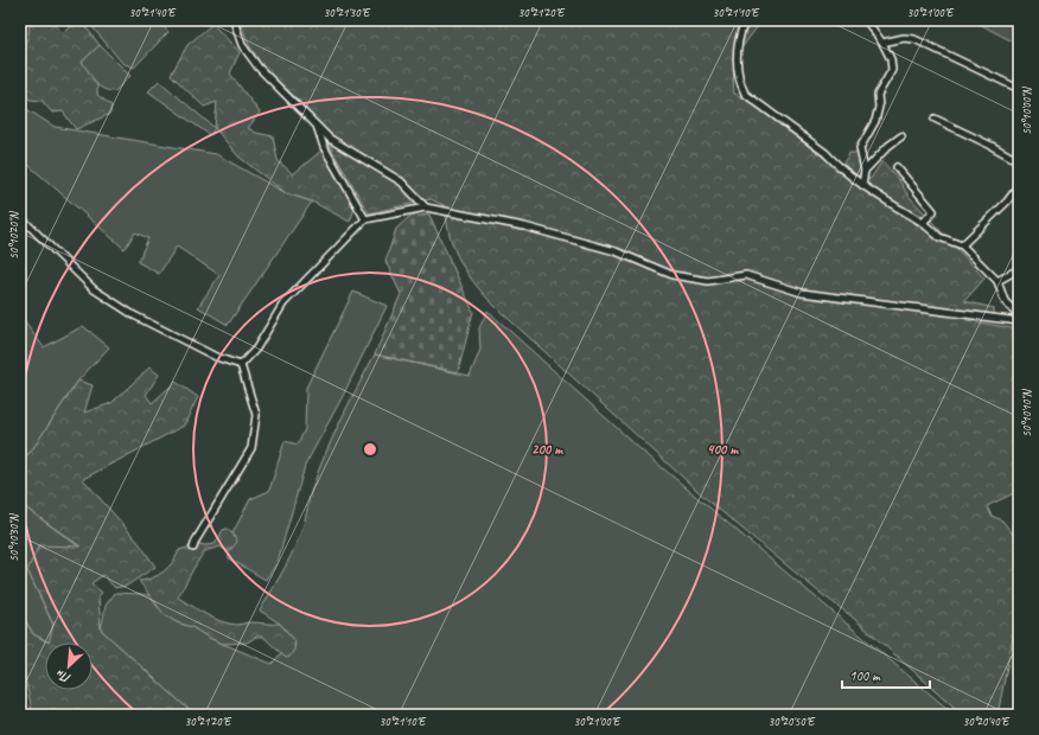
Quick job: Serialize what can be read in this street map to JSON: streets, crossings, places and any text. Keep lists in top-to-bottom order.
{
  "scale_bar": "100 m",
  "north": "bottom left",
  "coordinates": [
    "30°21'40\"E",
    "30°21'30\"E",
    "30°21'20\"E",
    "30°21'10\"E",
    "30°21'00\"E",
    "50°10'00\"N",
    "50°10'20\"N",
    "50°10'10\"N",
    "50°10'30\"N",
    "30°20'50\"E",
    "30°20'40\"E"
  ],
  "rings": ["200 m", "400 m"]
}
